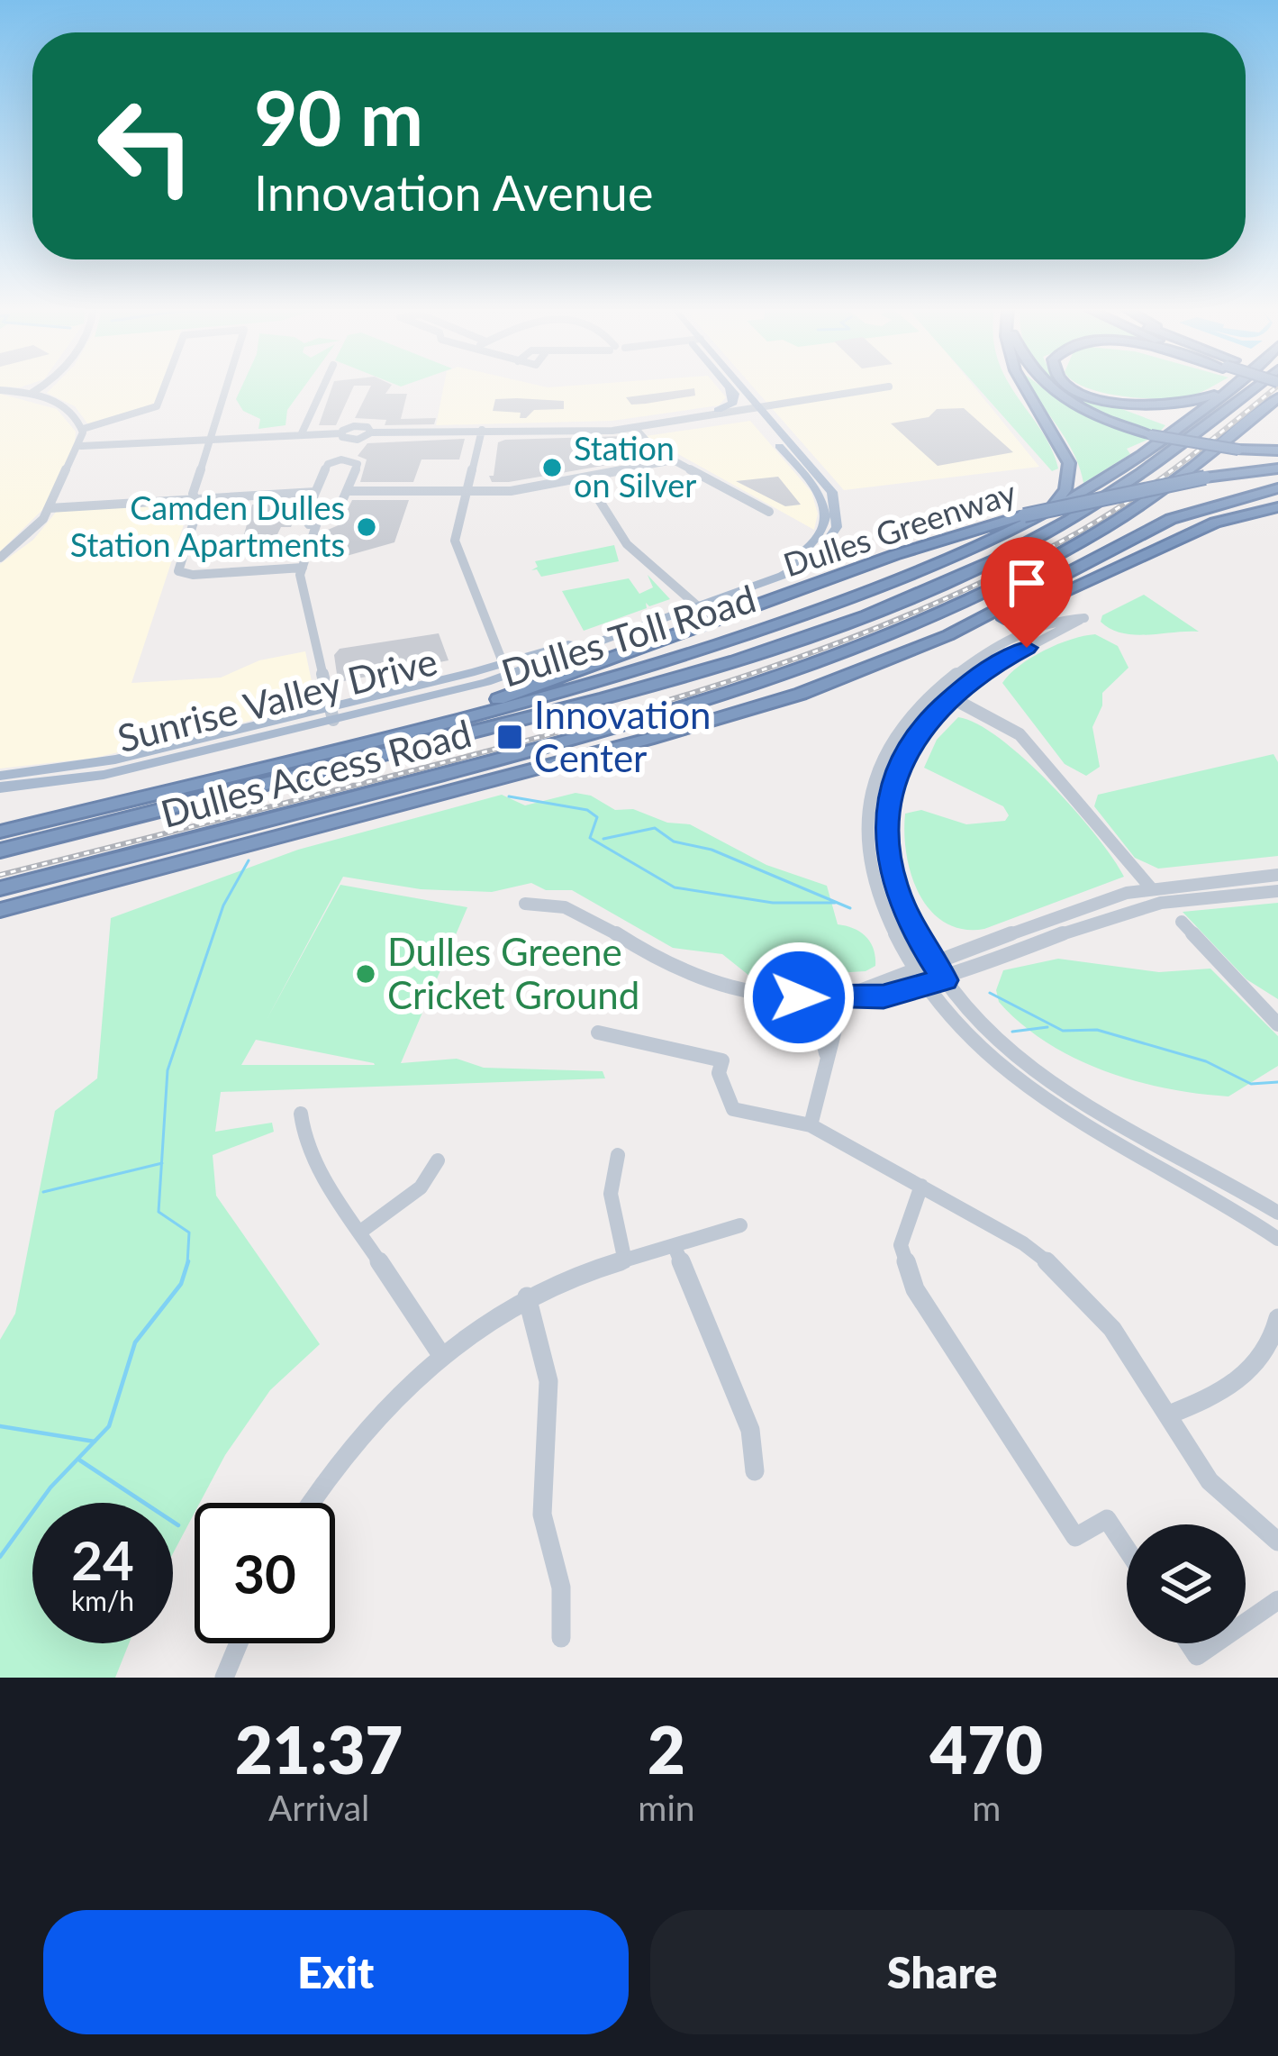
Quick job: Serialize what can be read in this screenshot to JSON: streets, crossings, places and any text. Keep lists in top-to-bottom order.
{
  "streets": {
    "highway": ["Dulles Greenway", "Dulles Toll Road", "Dulles Access Road"],
    "main road": ["Sunrise Valley Drive"]
  },
  "crossings": [
    ["Dulles Greenway", "Dulles Toll Road"]
  ],
  "places": {
    "other": ["Station on Silver", "Camden Dulles Station Apartments", "Dulles Greene Cricket Ground"],
    "transit": ["Innovation Center"]
  },
  "page": {
    "turn": ["90 m", "Innovation Avenue"],
    "speed": "24 km/h",
    "limit": "30",
    "eta": [
      "21:37",
      "Arrival",
      "2",
      "min",
      "470",
      "m"
    ],
    "buttons": ["Exit", "Share"]
  }
}
